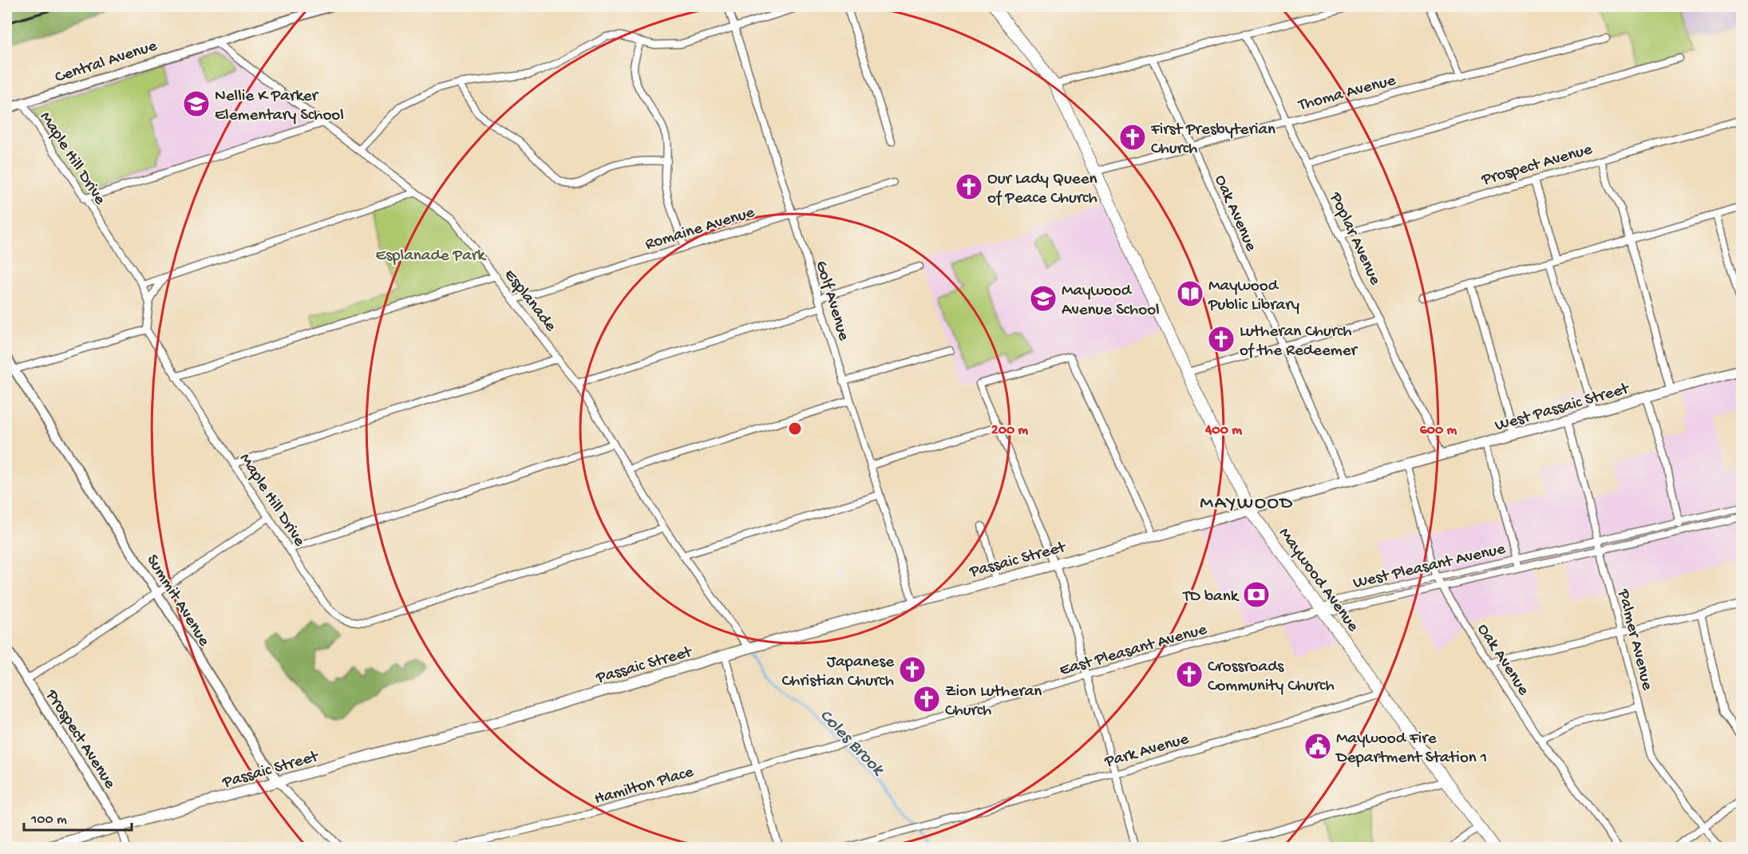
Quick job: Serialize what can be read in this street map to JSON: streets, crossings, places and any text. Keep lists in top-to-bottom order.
{
  "streets": {
    "main road": ["West Passaic Street", "Passaic Street", "Maywood Avenue"],
    "street": [
      "Central Avenue",
      "Thoma Avenue",
      "Maple Hill Drive",
      "Prospect Avenue",
      "Oak Avenue",
      "Romaine Avenue",
      "Poplar Avenue",
      "Esplanade",
      "Golf Avenue",
      "West Pleasant Avenue",
      "Summit Avenue",
      "Palmer Avenue",
      "East Pleasant Avenue",
      "Park Avenue",
      "Hamilton Place"
    ]
  },
  "crossings": [
    ["Central Avenue", "Maple Hill Drive"],
    ["Central Avenue", "Esplanade"],
    ["Thoma Avenue", "Oak Avenue"],
    ["Thoma Avenue", "Poplar Avenue"],
    ["Thoma Avenue", "Maywood Avenue"],
    ["Maple Hill Drive", "Esplanade"],
    ["Prospect Avenue", "Poplar Avenue"],
    ["Prospect Avenue", "Passaic Street"],
    ["Oak Avenue", "West Passaic Street"],
    ["Oak Avenue", "West Pleasant Avenue"],
    ["Romaine Avenue", "Esplanade"],
    ["Romaine Avenue", "Golf Avenue"],
    ["Poplar Avenue", "West Passaic Street"],
    ["Esplanade", "Passaic Street"],
    ["Golf Avenue", "Passaic Street"],
    ["West Passaic Street", "Passaic Street"],
    ["West Passaic Street", "Maywood Avenue"],
    ["West Passaic Street", "Palmer Avenue"],
    ["Passaic Street", "Maywood Avenue"],
    ["Passaic Street", "Summit Avenue"],
    ["West Pleasant Avenue", "Maywood Avenue"],
    ["West Pleasant Avenue", "Palmer Avenue"],
    ["West Pleasant Avenue", "East Pleasant Avenue"],
    ["Maywood Avenue", "East Pleasant Avenue"],
    ["Maywood Avenue", "Park Avenue"],
    ["East Pleasant Avenue", "Hamilton Place"]
  ],
  "districts": ["MAYWOOD"],
  "water": ["Coles Brook"],
  "parks": ["Esplanade Park"],
  "places": {
    "school or university": ["Nellie K Parker Elementary School", "Maywood Avenue School"],
    "church": [
      "First Presbyterian Church",
      "Our Lady Queen of Peace Church",
      "Lutheran Church of the Redeemer",
      "Japanese Christian Church",
      "Crossroads Community Church",
      "Zion Lutheran Church"
    ],
    "library": ["Maywood Public Library"],
    "bank": ["TD bank"],
    "public building": ["Maywood Fire Department Station 1"]
  },
  "scale_bar": "100 m",
  "rings": ["200 m", "400 m", "600 m"]
}
